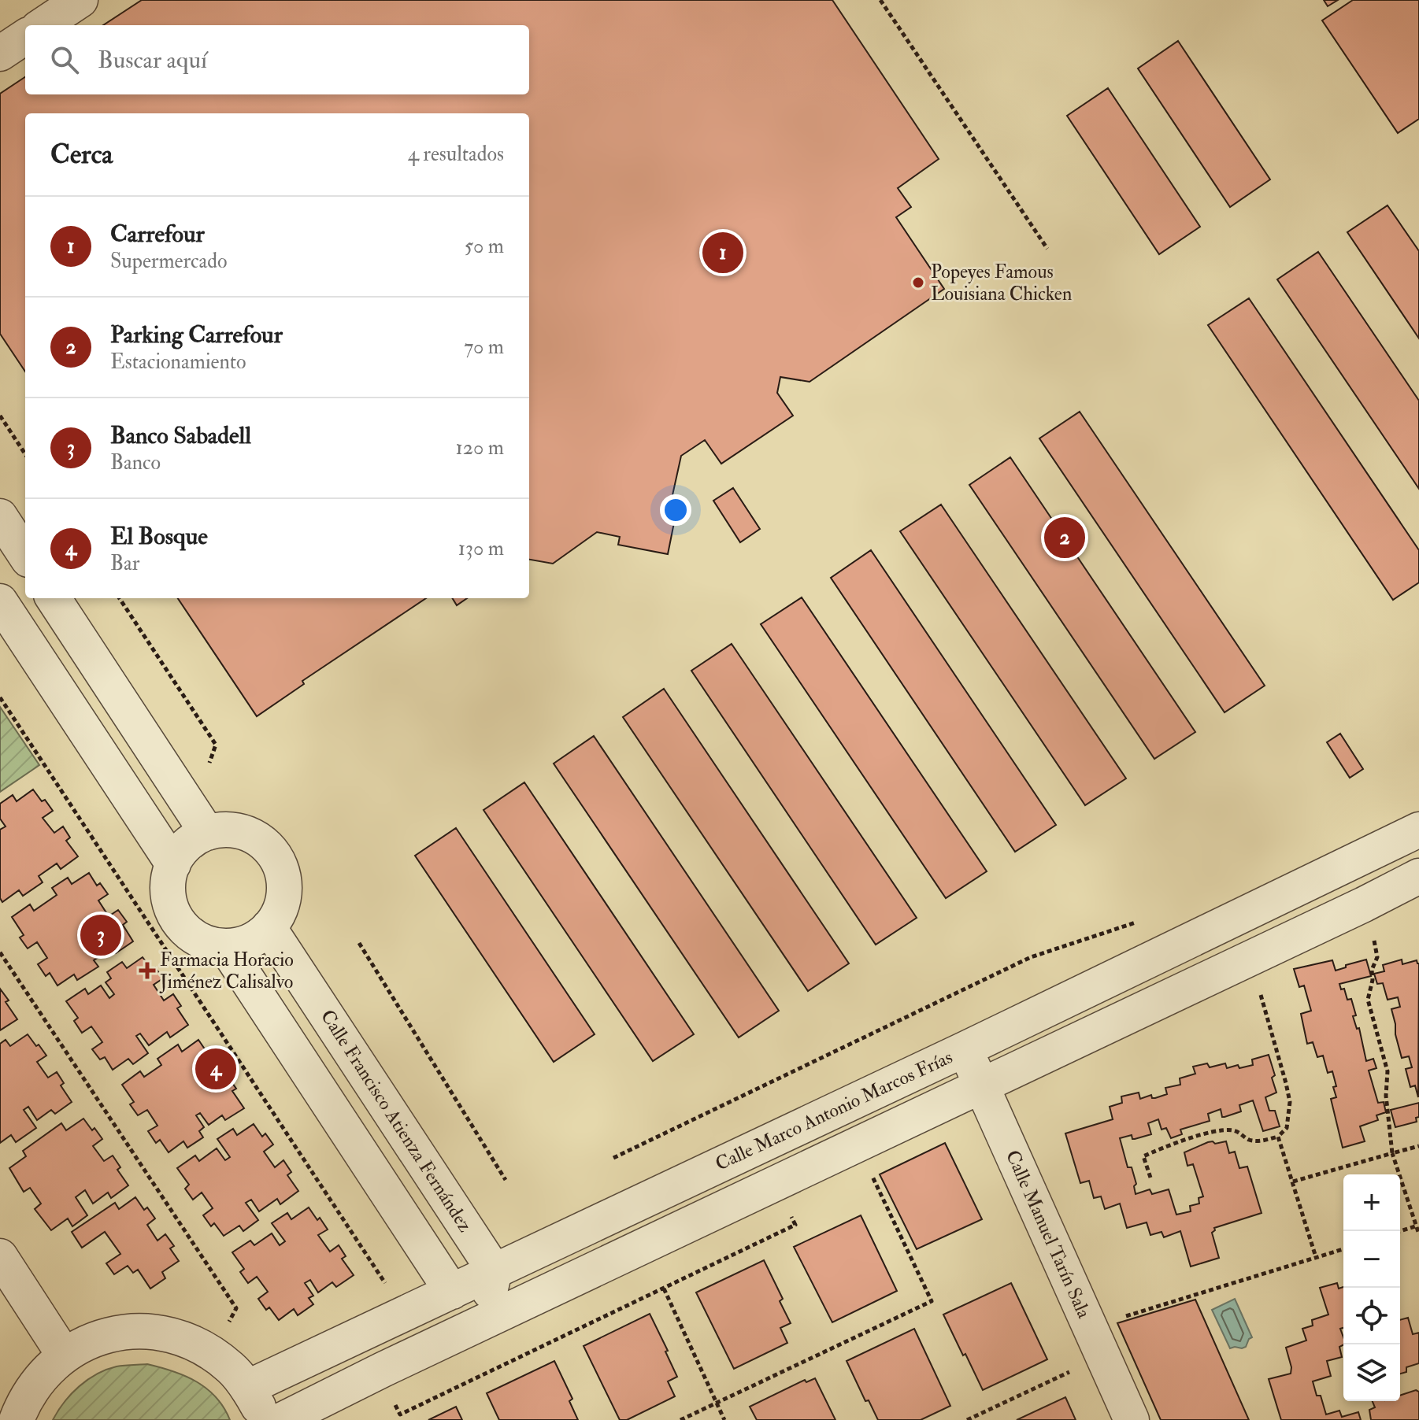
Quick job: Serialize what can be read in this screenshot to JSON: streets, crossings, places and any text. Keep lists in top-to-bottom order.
{
  "streets": {
    "street": ["Calle Marco Antonio Marcos Frías", "Calle Francisco Atienza Fernández", "Calle Manuel Tarín Sala"]
  },
  "crossings": [
    ["Calle Marco Antonio Marcos Frías", "Calle Francisco Atienza Fernández"],
    ["Calle Marco Antonio Marcos Frías", "Calle Manuel Tarín Sala"]
  ],
  "places": {
    "other": ["Popeyes Famous Louisiana Chicken"],
    "health": ["Farmacia Horacio Jiménez Calisalvo"]
  },
  "page": {
    "search": "Buscar aquí",
    "heading": ["Cerca", "4 resultados"],
    "list": [
      {
        "mark": "1",
        "name": "Carrefour",
        "note": "Supermercado",
        "value": "50 m"
      },
      {
        "mark": "2",
        "name": "Parking Carrefour",
        "note": "Estacionamiento",
        "value": "70 m"
      },
      {
        "mark": "3",
        "name": "Banco Sabadell",
        "note": "Banco",
        "value": "120 m"
      },
      {
        "mark": "4",
        "name": "El Bosque",
        "note": "Bar",
        "value": "130 m"
      }
    ],
    "pins": [
      "1",
      "2",
      "3",
      "4"
    ],
    "map_buttons": ["+", "−"]
  }
}
